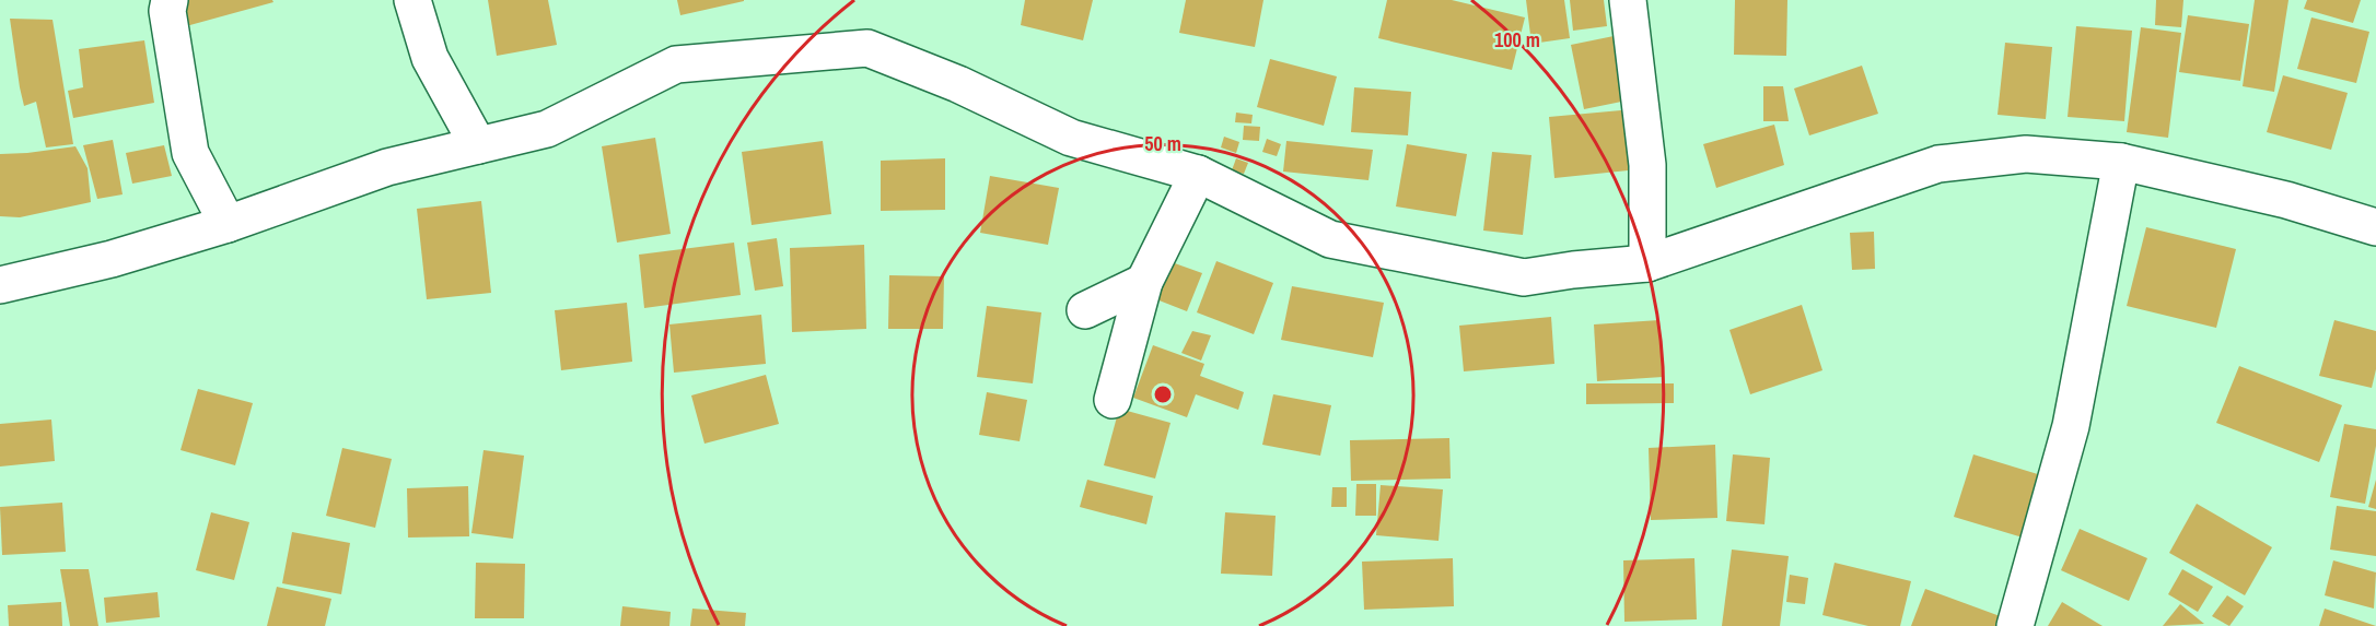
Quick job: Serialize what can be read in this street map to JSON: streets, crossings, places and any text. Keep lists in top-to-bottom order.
{
  "rings": ["100 m", "50 m"]
}
